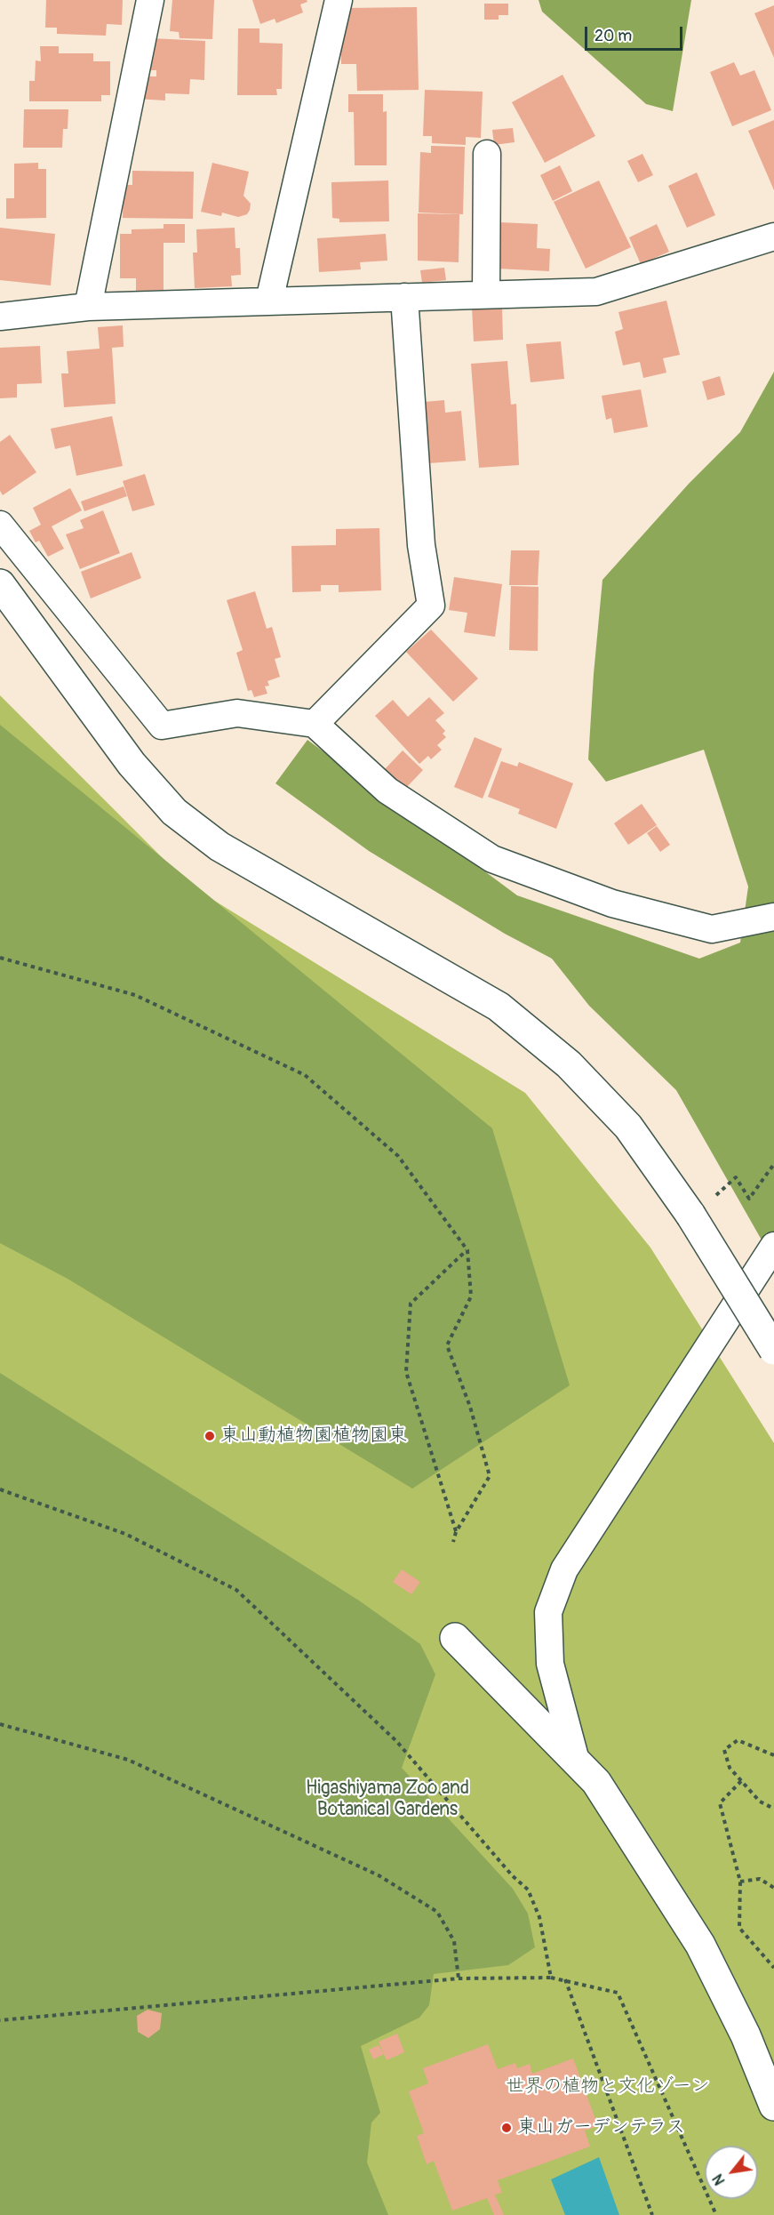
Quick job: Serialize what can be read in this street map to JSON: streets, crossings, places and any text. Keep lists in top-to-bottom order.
{
  "parks": ["Higashiyama Zoo and Botanical Gardens", "世界の植物と文化ゾーン"],
  "places": ["東山動植物園植物園東", "東山ガーデンテラス"],
  "scale_bar": "20 m",
  "north": "bottom left"
}
